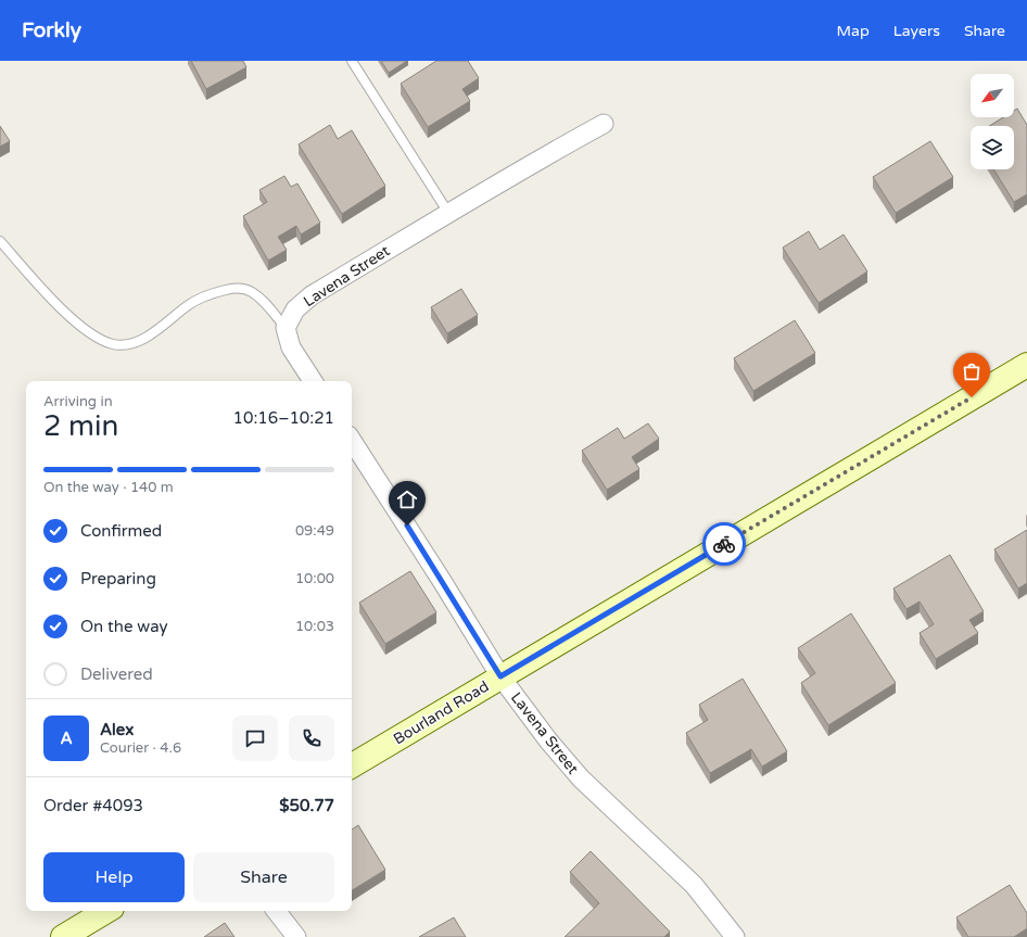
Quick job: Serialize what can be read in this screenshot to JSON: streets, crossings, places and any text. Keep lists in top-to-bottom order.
{
  "streets": {
    "main road": ["Bourland Road"],
    "street": ["Lavena Street"]
  },
  "crossings": [
    ["Lavena Street", "Bourland Road"]
  ],
  "north": "bottom left",
  "page": {
    "header": "Forkly",
    "nav": ["Map", "Layers", "Share"],
    "heading": ["2 min", "Arriving in", "10:16–10:21"],
    "panel": [
      "Alex",
      "Courier · 4.6",
      "Order #4093",
      "$50.77"
    ],
    "bar": "On the way · 140 m",
    "list": [
      ["Confirmed", "09:49"],
      ["Preparing", "10:00"],
      ["On the way", "10:03"],
      "Delivered"
    ],
    "round": "A",
    "buttons": ["Help", "Share"]
  }
}
